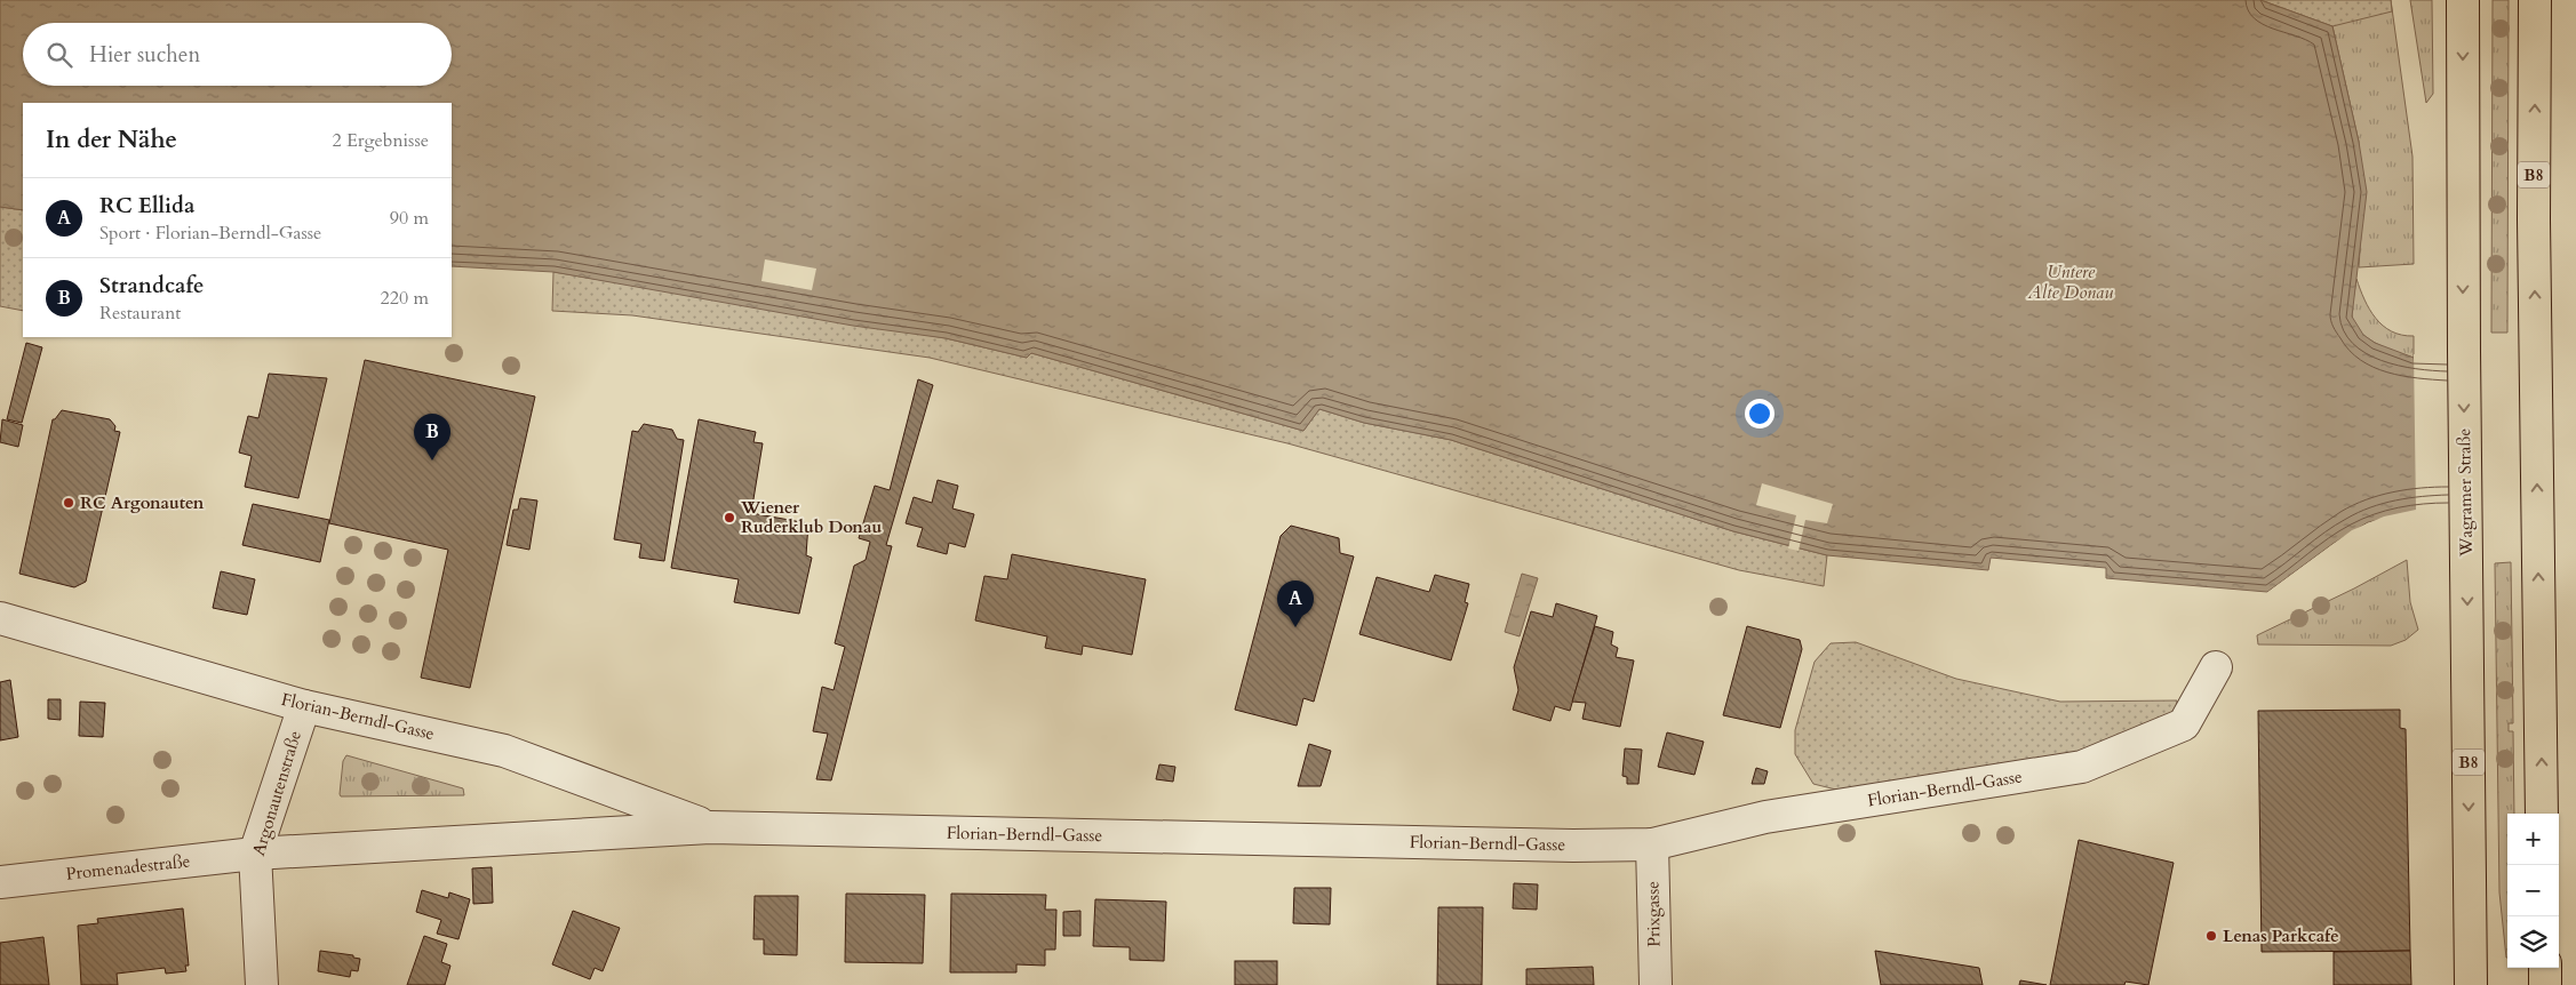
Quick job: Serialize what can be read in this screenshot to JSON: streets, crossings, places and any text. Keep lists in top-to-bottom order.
{
  "streets": {
    "main road": ["B8", "Wagramer Straße"],
    "street": [
      "Florian-Berndl-Gasse",
      "Argonautenstraße",
      "Promenadestraße",
      "Prixgasse"
    ]
  },
  "crossings": [
    ["Florian-Berndl-Gasse", "Argonautenstraße"],
    ["Florian-Berndl-Gasse", "Promenadestraße"],
    ["Florian-Berndl-Gasse", "Prixgasse"],
    ["Argonautenstraße", "Promenadestraße"]
  ],
  "water": ["Untere Alte Donau"],
  "places": ["RC Argonauten", "Wiener Ruderklub Donau", "Lenas Parkcafe"],
  "page": {
    "search": "Hier suchen",
    "heading": ["In der Nähe", "2 Ergebnisse"],
    "list": [
      {
        "mark": "A",
        "name": "RC Ellida",
        "note": "Sport · Florian-Berndl-Gasse",
        "value": "90 m"
      },
      {
        "mark": "B",
        "name": "Strandcafe",
        "note": "Restaurant",
        "value": "220 m"
      }
    ],
    "pins": ["B", "A"],
    "map_buttons": ["+", "−"]
  }
}
